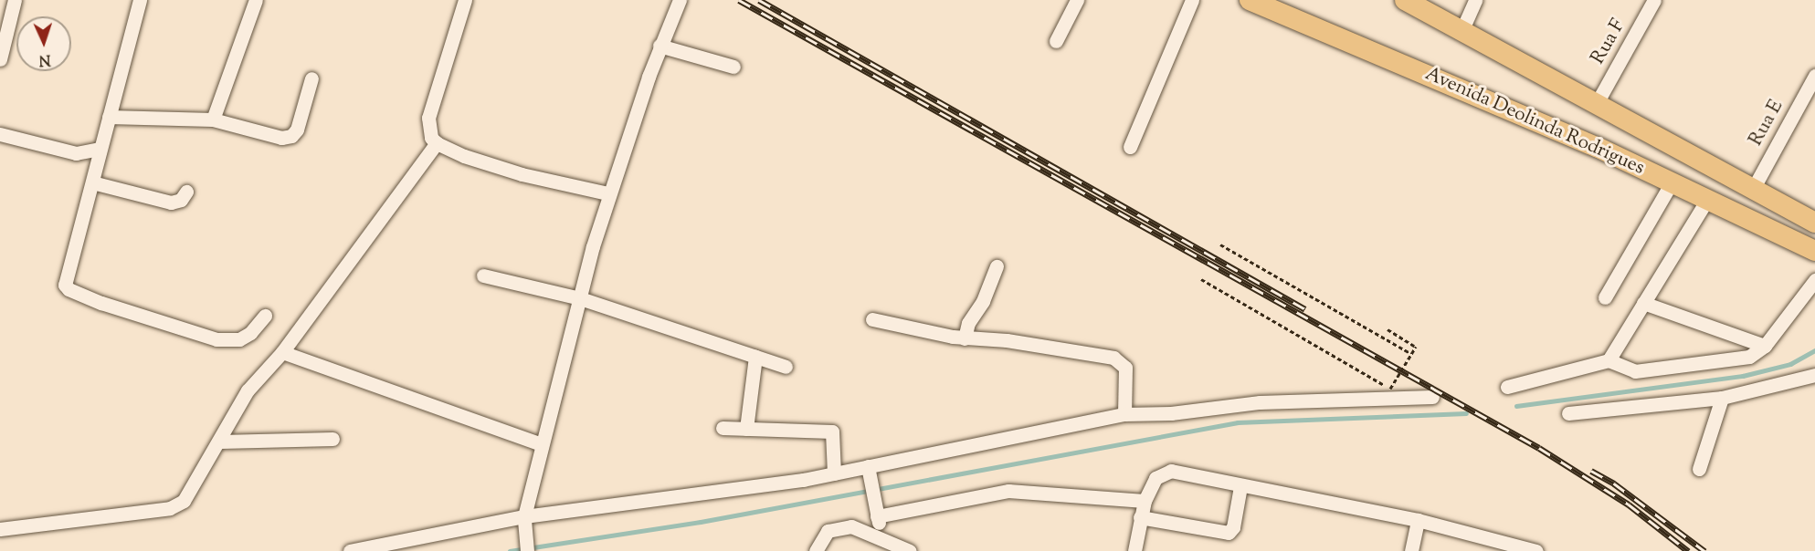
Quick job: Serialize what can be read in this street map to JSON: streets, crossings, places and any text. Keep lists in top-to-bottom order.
{
  "streets": {
    "highway": ["Avenida Deolinda Rodrigues"],
    "street": ["Rua F", "Rua E"]
  },
  "crossings": [
    ["Rua F", "Avenida Deolinda Rodrigues"],
    ["Avenida Deolinda Rodrigues", "Rua E"]
  ],
  "north": "bottom"
}
